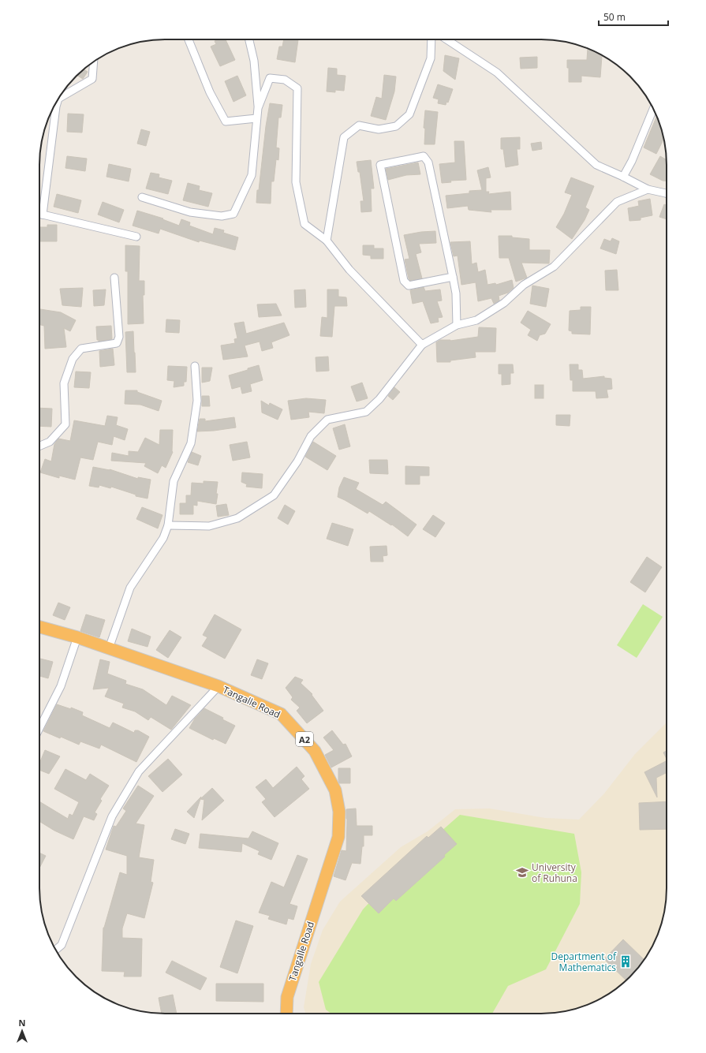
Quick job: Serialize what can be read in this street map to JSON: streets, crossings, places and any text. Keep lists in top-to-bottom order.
{
  "streets": {
    "highway": ["Tangalle Road", "A2"]
  },
  "places": {
    "school or university": ["University of Ruhuna"],
    "building": ["Department of Mathematics"]
  },
  "scale_bar": "50 m",
  "north": "top"
}
